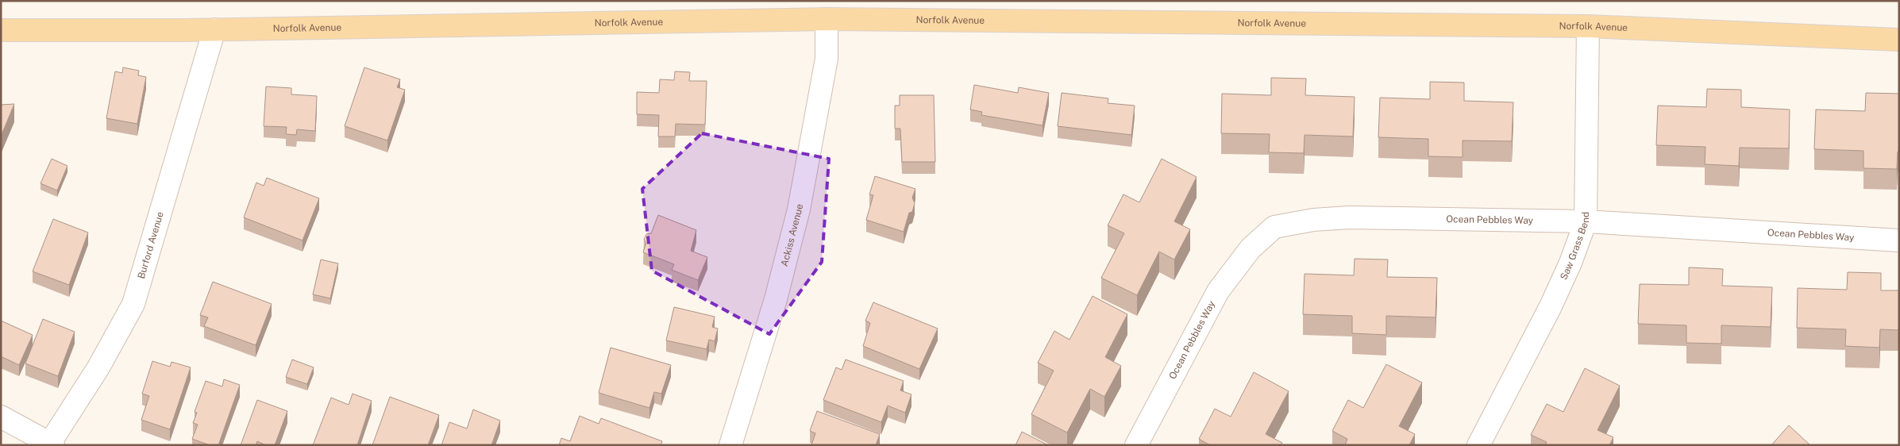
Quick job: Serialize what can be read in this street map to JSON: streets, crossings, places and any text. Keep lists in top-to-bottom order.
{
  "streets": {
    "main road": ["Norfolk Avenue"],
    "street": [
      "Ocean Pebbles Way",
      "Ackiss Avenue",
      "Burford Avenue",
      "Saw Grass Bend"
    ]
  },
  "crossings": [
    ["Norfolk Avenue", "Ackiss Avenue"],
    ["Norfolk Avenue", "Burford Avenue"],
    ["Norfolk Avenue", "Saw Grass Bend"],
    ["Ocean Pebbles Way", "Saw Grass Bend"]
  ]
}
